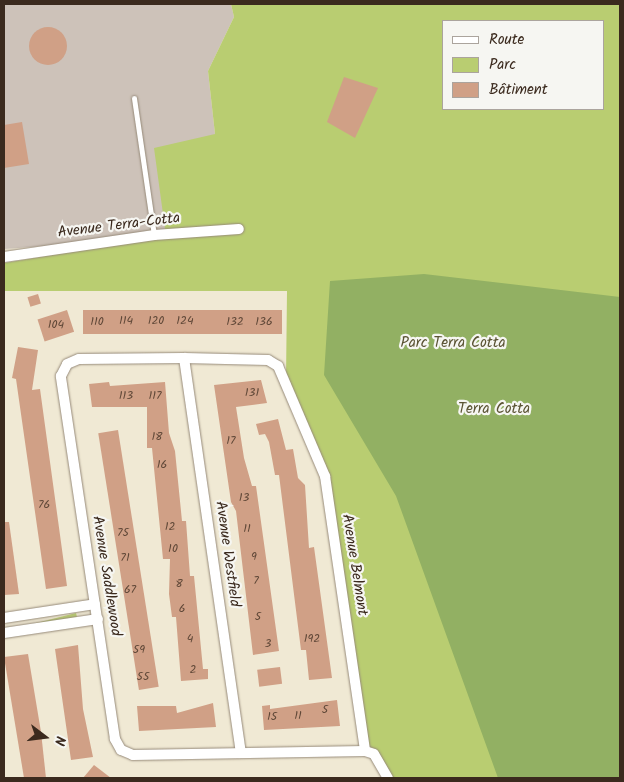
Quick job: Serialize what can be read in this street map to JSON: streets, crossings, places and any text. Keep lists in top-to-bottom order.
{
  "streets": {
    "street": [
      "Avenue Terra-Cotta",
      "Avenue Westfield",
      "Avenue Belmont",
      "Avenue Saddlewood"
    ]
  },
  "crossings": [
    ["Avenue Westfield", "Avenue Saddlewood"],
    ["Avenue Belmont", "Avenue Saddlewood"]
  ],
  "parks": ["Parc Terra Cotta", "Terra Cotta"],
  "house_numbers": [
    "114",
    "120",
    "124",
    "110",
    "132",
    "136",
    "104",
    "131",
    "113",
    "117",
    "18",
    "17",
    "16",
    "13",
    "76",
    "12",
    "11",
    "75",
    "10",
    "9",
    "71",
    "7",
    "8",
    "67",
    "6",
    "5",
    "4",
    "192",
    "3",
    "59",
    "2",
    "55",
    "5",
    "11",
    "15"
  ],
  "legend": ["Route", "Parc", "Bâtiment"],
  "north": "right"
}
